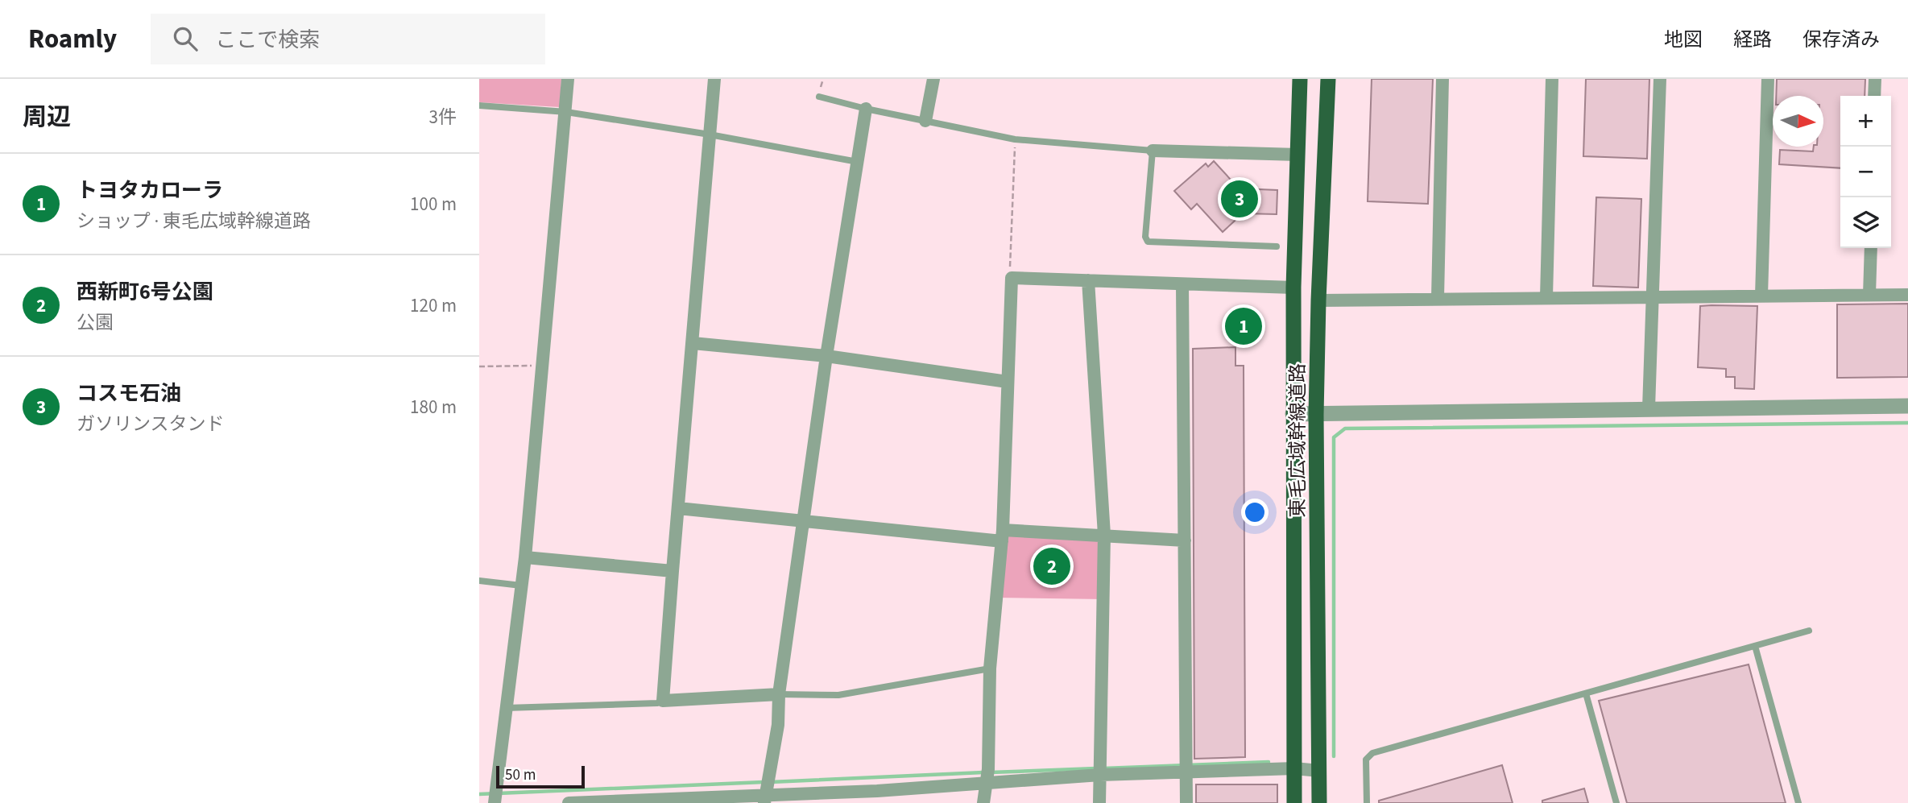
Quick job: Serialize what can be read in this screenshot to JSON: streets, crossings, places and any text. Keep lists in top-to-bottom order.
{
  "streets": {
    "highway": ["東毛広域幹線道路"]
  },
  "scale_bar": "50 m",
  "north": "right",
  "page": {
    "header": "Roamly",
    "search": "ここで検索",
    "nav": ["地図", "経路", "保存済み"],
    "heading": ["周辺", "3件"],
    "map_buttons": ["+", "−"],
    "list": [
      {
        "mark": "1",
        "name": "トヨタカローラ",
        "note": "ショップ · 東毛広域幹線道路",
        "value": "100 m"
      },
      {
        "mark": "2",
        "name": "西新町6号公園",
        "note": "公園",
        "value": "120 m"
      },
      {
        "mark": "3",
        "name": "コスモ石油",
        "note": "ガソリンスタンド",
        "value": "180 m"
      }
    ],
    "pins": ["3", "1", "2"],
    "scale": "50 m"
  }
}
